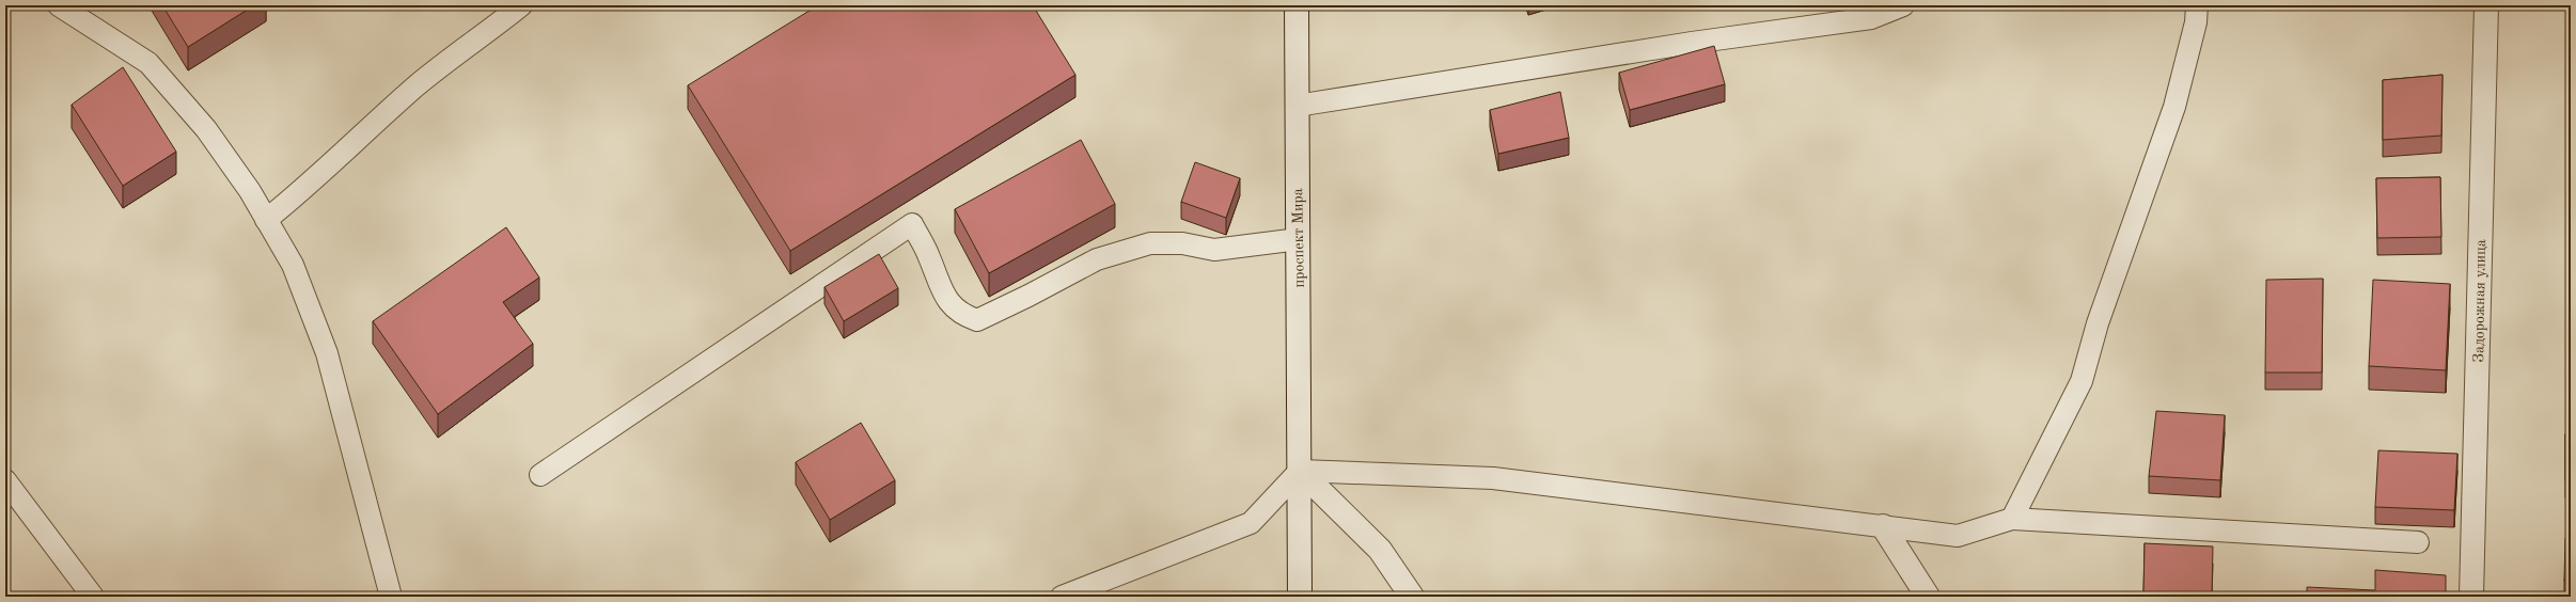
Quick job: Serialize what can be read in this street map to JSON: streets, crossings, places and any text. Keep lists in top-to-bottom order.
{
  "streets": {
    "street": ["проспект Мира", "Задорожная улица"]
  }
}
